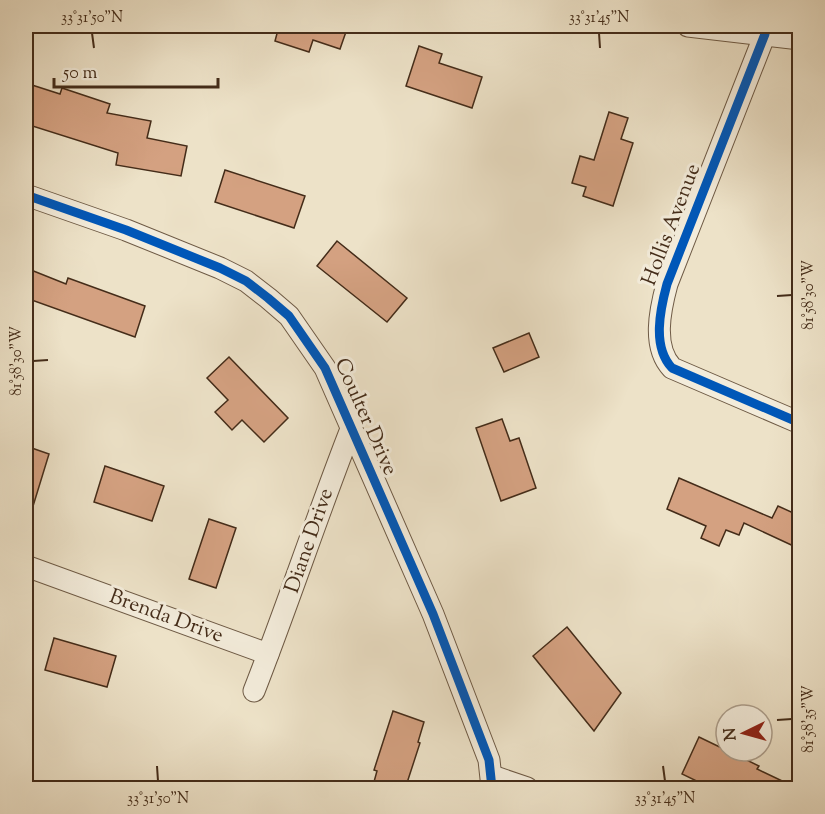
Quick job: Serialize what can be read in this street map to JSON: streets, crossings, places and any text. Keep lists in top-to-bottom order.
{
  "streets": {
    "street": [
      "Hollis Avenue",
      "Coulter Drive",
      "Diane Drive",
      "Brenda Drive"
    ]
  },
  "crossings": [
    ["Coulter Drive", "Diane Drive"],
    ["Diane Drive", "Brenda Drive"]
  ],
  "scale_bar": "50 m",
  "north": "left",
  "coordinates": [
    "33°31'50\"N",
    "33°31'45\"N",
    "81°58'30\"W",
    "81°58'35\"W"
  ]
}
